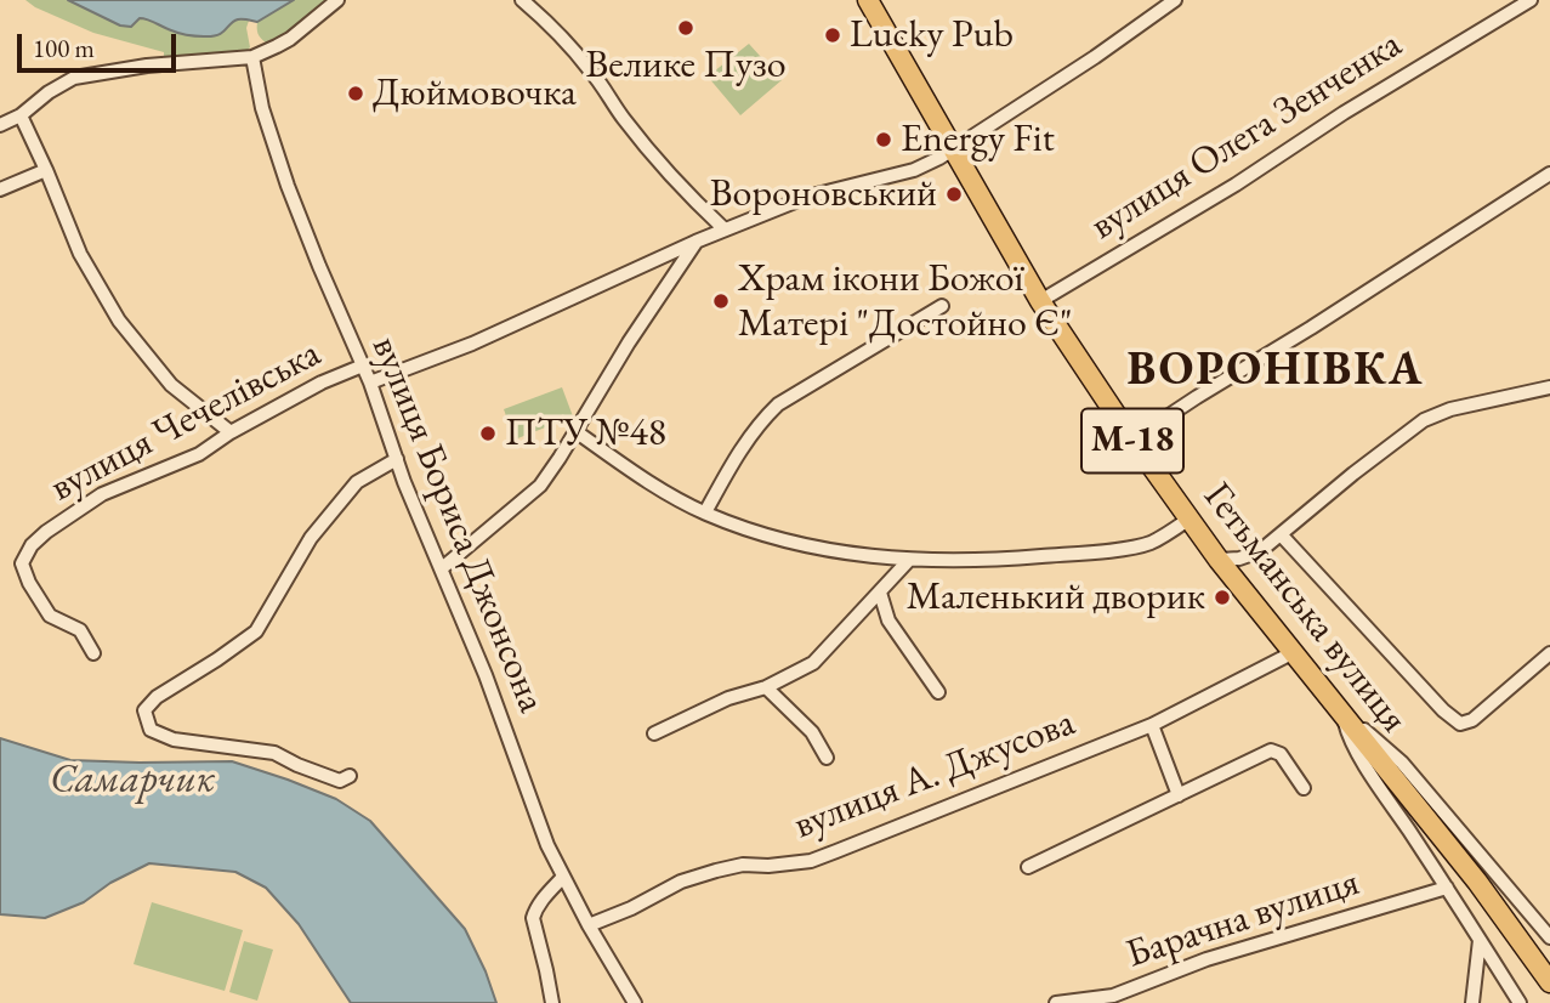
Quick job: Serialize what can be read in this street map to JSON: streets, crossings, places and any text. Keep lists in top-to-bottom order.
{
  "streets": {
    "highway": ["М-18", "Гетьманська вулиця"],
    "street": [
      "вулиця Олега Зенченка",
      "вулиця Чечелівська",
      "вулиця Бориса Джонсона",
      "вулиця А. Джусова",
      "Барачна вулиця"
    ]
  },
  "crossings": [
    ["вулиця Олега Зенченка", "Гетьманська вулиця"],
    ["вулиця Чечелівська", "вулиця Бориса Джонсона"],
    ["вулиця Бориса Джонсона", "вулиця А. Джусова"],
    ["Гетьманська вулиця", "вулиця А. Джусова"]
  ],
  "districts": ["ВОРОНІВКА"],
  "water": ["Самарчик"],
  "places": [
    "Велике Пузо",
    "Lucky Pub",
    "Дюймовочка",
    "Energy Fit",
    "Вороновський",
    "Храм ікони Божої Матері \"Достойно Є\"",
    "ПТУ №48",
    "Маленький дворик"
  ],
  "scale_bar": "100 m"
}
